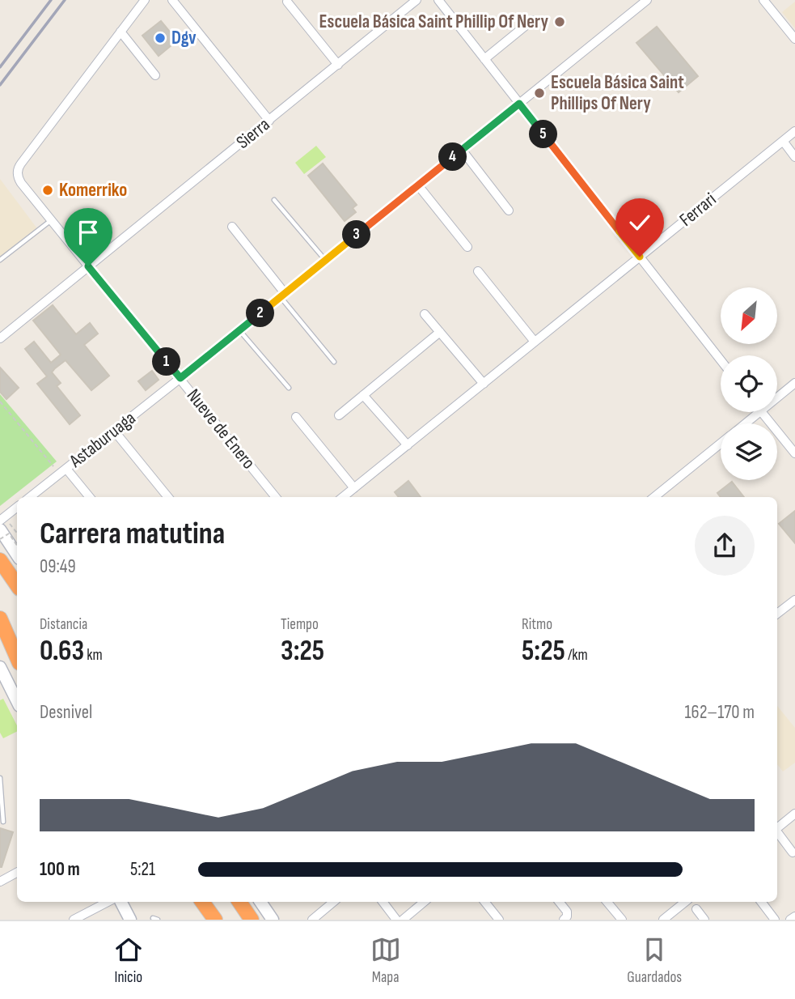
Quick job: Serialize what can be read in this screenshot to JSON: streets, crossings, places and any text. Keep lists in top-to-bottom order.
{
  "streets": {
    "street": [
      "Sierra",
      "Ferrari",
      "Nueve de Enero",
      "Astaburuaga"
    ]
  },
  "crossings": [
    ["Sierra", "Nueve de Enero"],
    ["Nueve de Enero", "Astaburuaga"]
  ],
  "places": [
    "Escuela Básica Saint Phillip Of Nery",
    "Dgv",
    "Escuela Básica Saint Phillips Of Nery",
    "Komerriko"
  ],
  "north": "bottom left",
  "page": {
    "pins": [
      "5",
      "4",
      "3",
      "2",
      "1"
    ],
    "heading": ["Carrera matutina", "09:49"],
    "stats": [
      ["Distancia", "0.63 km"],
      ["Tiempo", "3:25"],
      ["Ritmo", "5:25 /km"]
    ],
    "chart": ["Desnivel", "162–170 m"],
    "list": [
      {
        "name": "100 m",
        "note": "5:21"
      }
    ],
    "tabs": ["Inicio", "Mapa", "Guardados"]
  }
}
